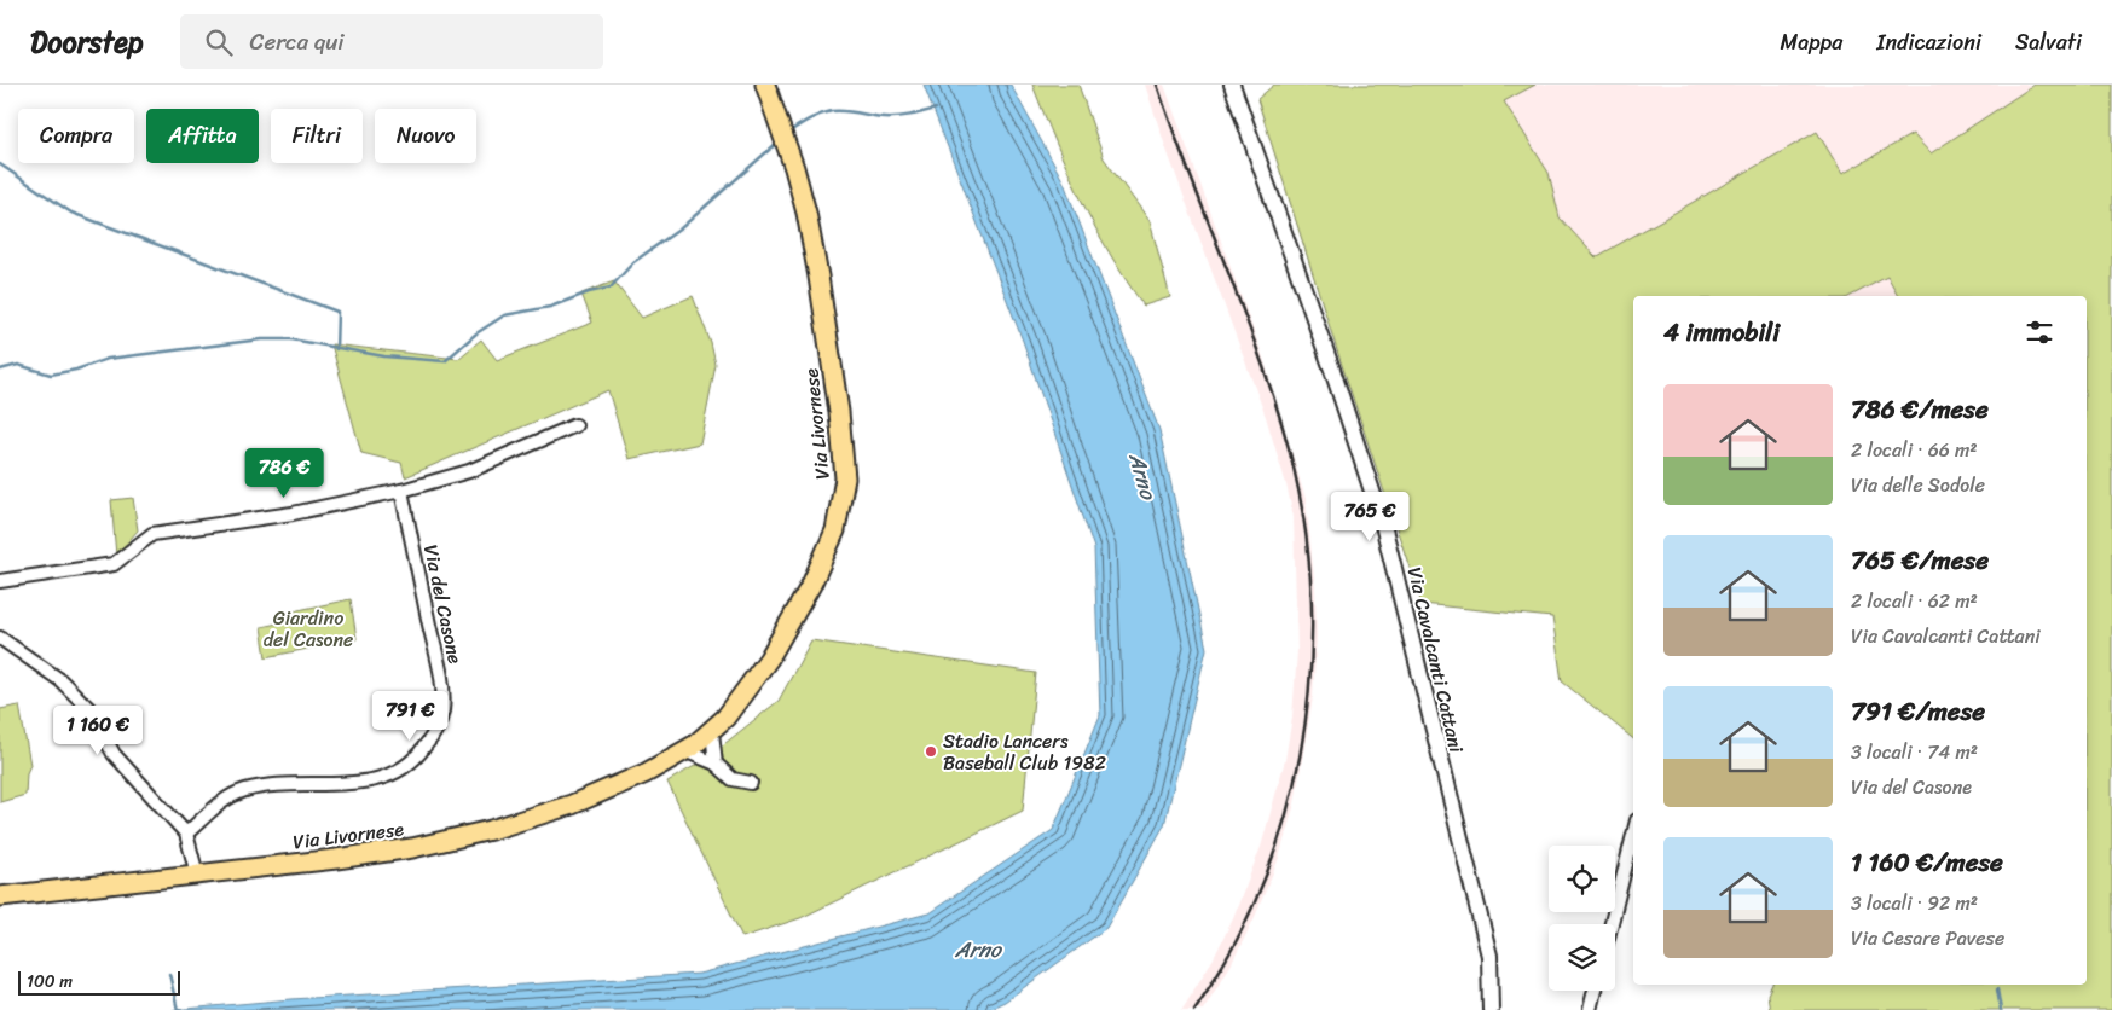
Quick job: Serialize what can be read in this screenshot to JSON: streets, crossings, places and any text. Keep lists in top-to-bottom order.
{
  "streets": {
    "main road": ["Via Livornese"],
    "street": ["Via del Casone", "Via Cavalcanti Cattani"]
  },
  "water": ["Arno"],
  "parks": ["Giardino del Casone"],
  "places": ["Stadio Lancers Baseball Club 1982"],
  "scale_bar": "100 m",
  "page": {
    "header": "Doorstep",
    "search": "Cerca qui",
    "nav": ["Mappa", "Indicazioni", "Salvati"],
    "chip": [
      "Compra",
      "Affitta",
      "Filtri",
      "Nuovo"
    ],
    "heading": "4 immobili",
    "list": [
      {
        "name": "786 €/mese",
        "note": "2 locali · 66 m² · Via delle Sodole"
      },
      {
        "name": "765 €/mese",
        "note": "2 locali · 62 m² · Via Cavalcanti Cattani"
      },
      {
        "name": "791 €/mese",
        "note": "3 locali · 74 m² · Via del Casone"
      },
      {
        "name": "1 160 €/mese",
        "note": "3 locali · 92 m² · Via Cesare Pavese"
      }
    ],
    "price": [
      "786 €",
      "765 €",
      "791 €",
      "1 160 €"
    ],
    "scale": "100 m"
  }
}
